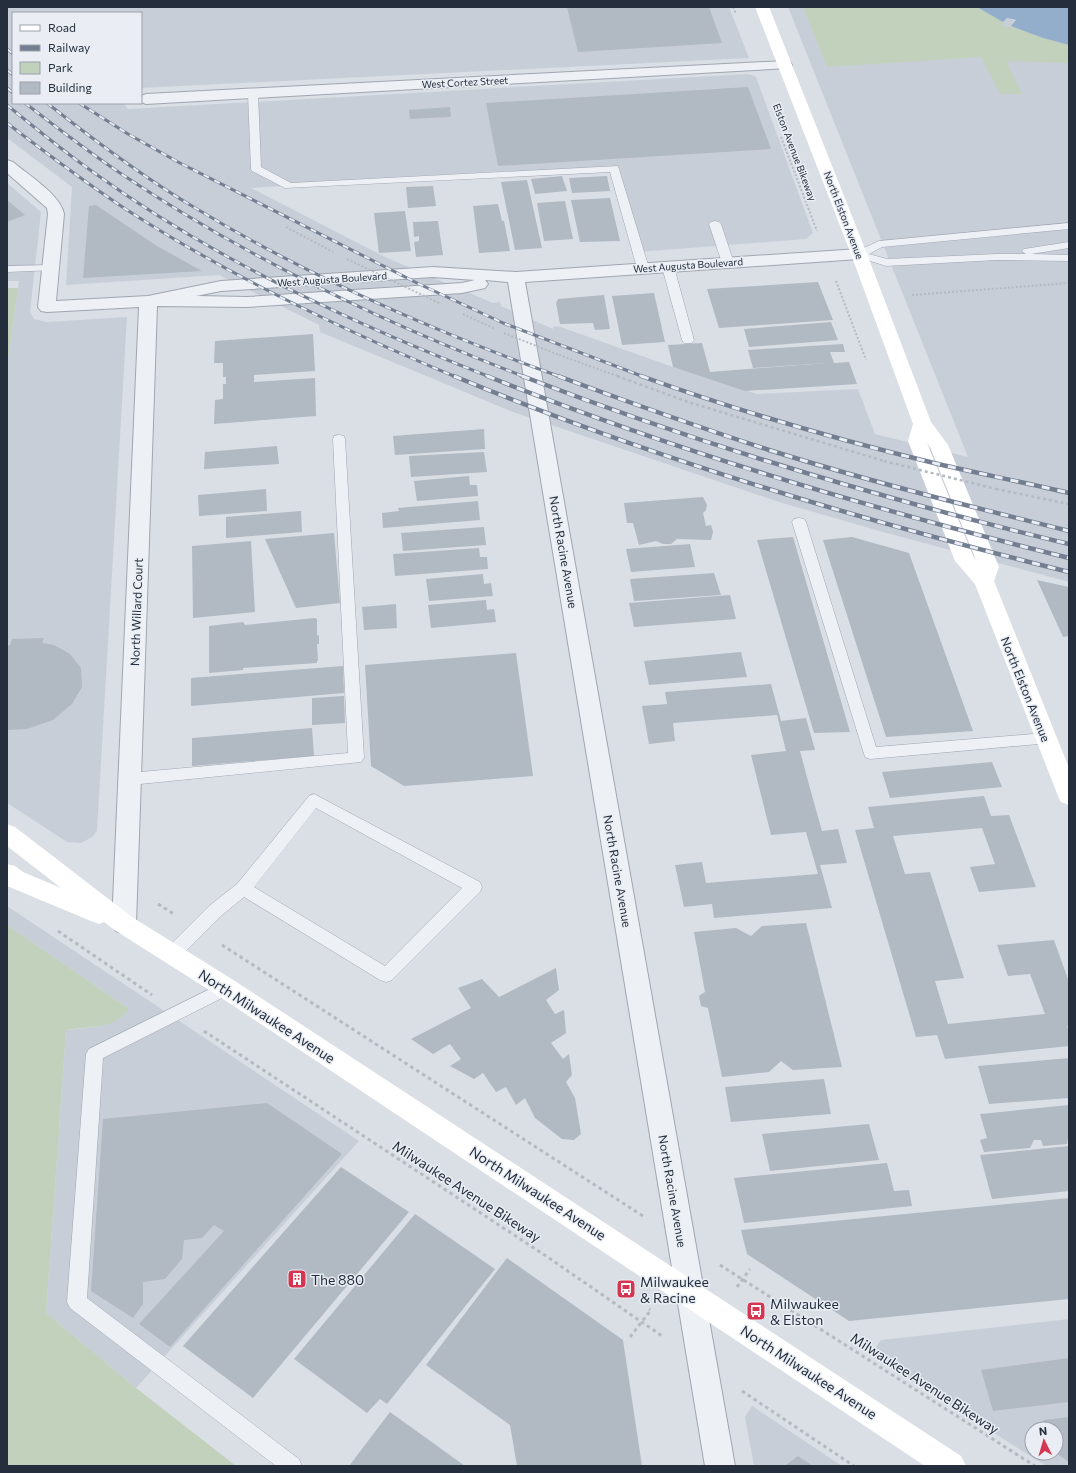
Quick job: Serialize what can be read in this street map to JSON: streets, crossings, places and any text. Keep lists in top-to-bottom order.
{
  "streets": {
    "main road": ["North Elston Avenue", "North Milwaukee Avenue"],
    "street": [
      "West Cortez Street",
      "West Augusta Boulevard",
      "North Racine Avenue",
      "North Willard Court"
    ],
    "path": ["Elston Avenue Bikeway", "Milwaukee Avenue Bikeway"]
  },
  "crossings": [
    ["West Cortez Street", "North Elston Avenue"],
    ["North Elston Avenue", "West Augusta Boulevard"],
    ["West Augusta Boulevard", "North Racine Avenue"],
    ["West Augusta Boulevard", "North Willard Court"],
    ["North Racine Avenue", "North Milwaukee Avenue"],
    ["North Willard Court", "North Milwaukee Avenue"]
  ],
  "places": {
    "building": ["The 880"],
    "bus stop": ["Milwaukee & Racine", "Milwaukee & Elston"]
  },
  "legend": [
    "Road",
    "Railway",
    "Park",
    "Building"
  ],
  "north": "top"
}
